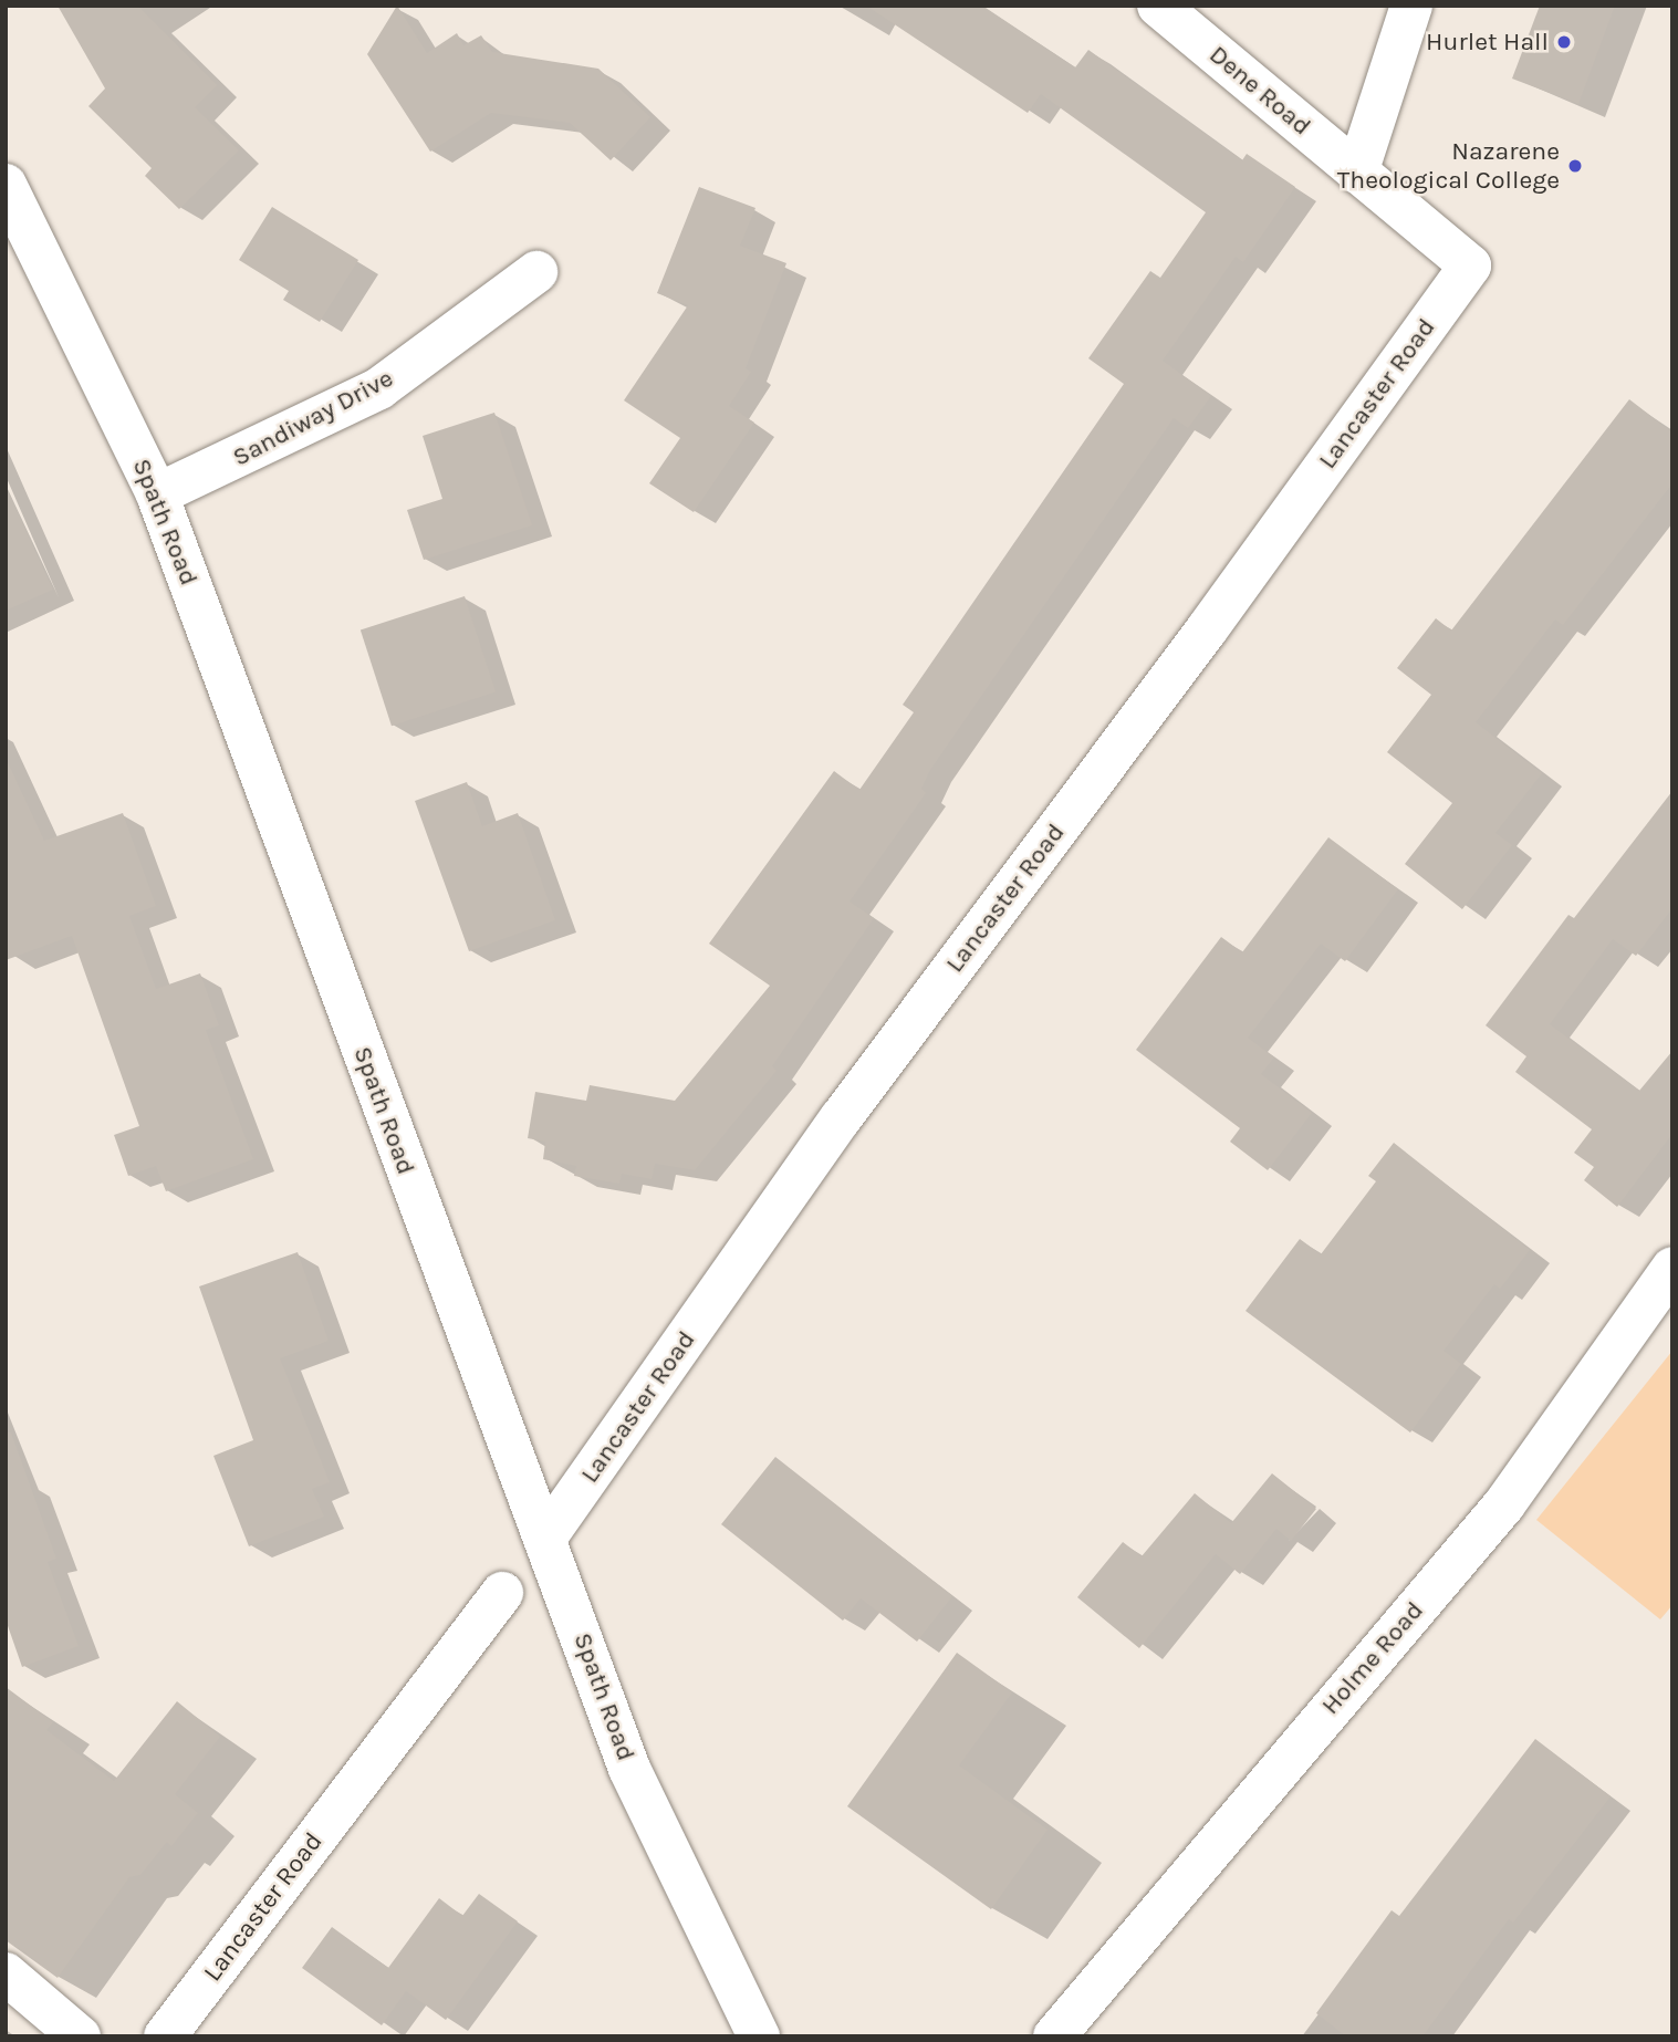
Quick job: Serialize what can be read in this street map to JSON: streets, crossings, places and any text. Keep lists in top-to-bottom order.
{
  "streets": {
    "street": [
      "Dene Road",
      "Lancaster Road",
      "Sandiway Drive",
      "Spath Road",
      "Holme Road"
    ]
  },
  "crossings": [
    ["Dene Road", "Lancaster Road"],
    ["Lancaster Road", "Spath Road"],
    ["Sandiway Drive", "Spath Road"]
  ],
  "places": ["Hurlet Hall", "Nazarene Theological College"]
}
